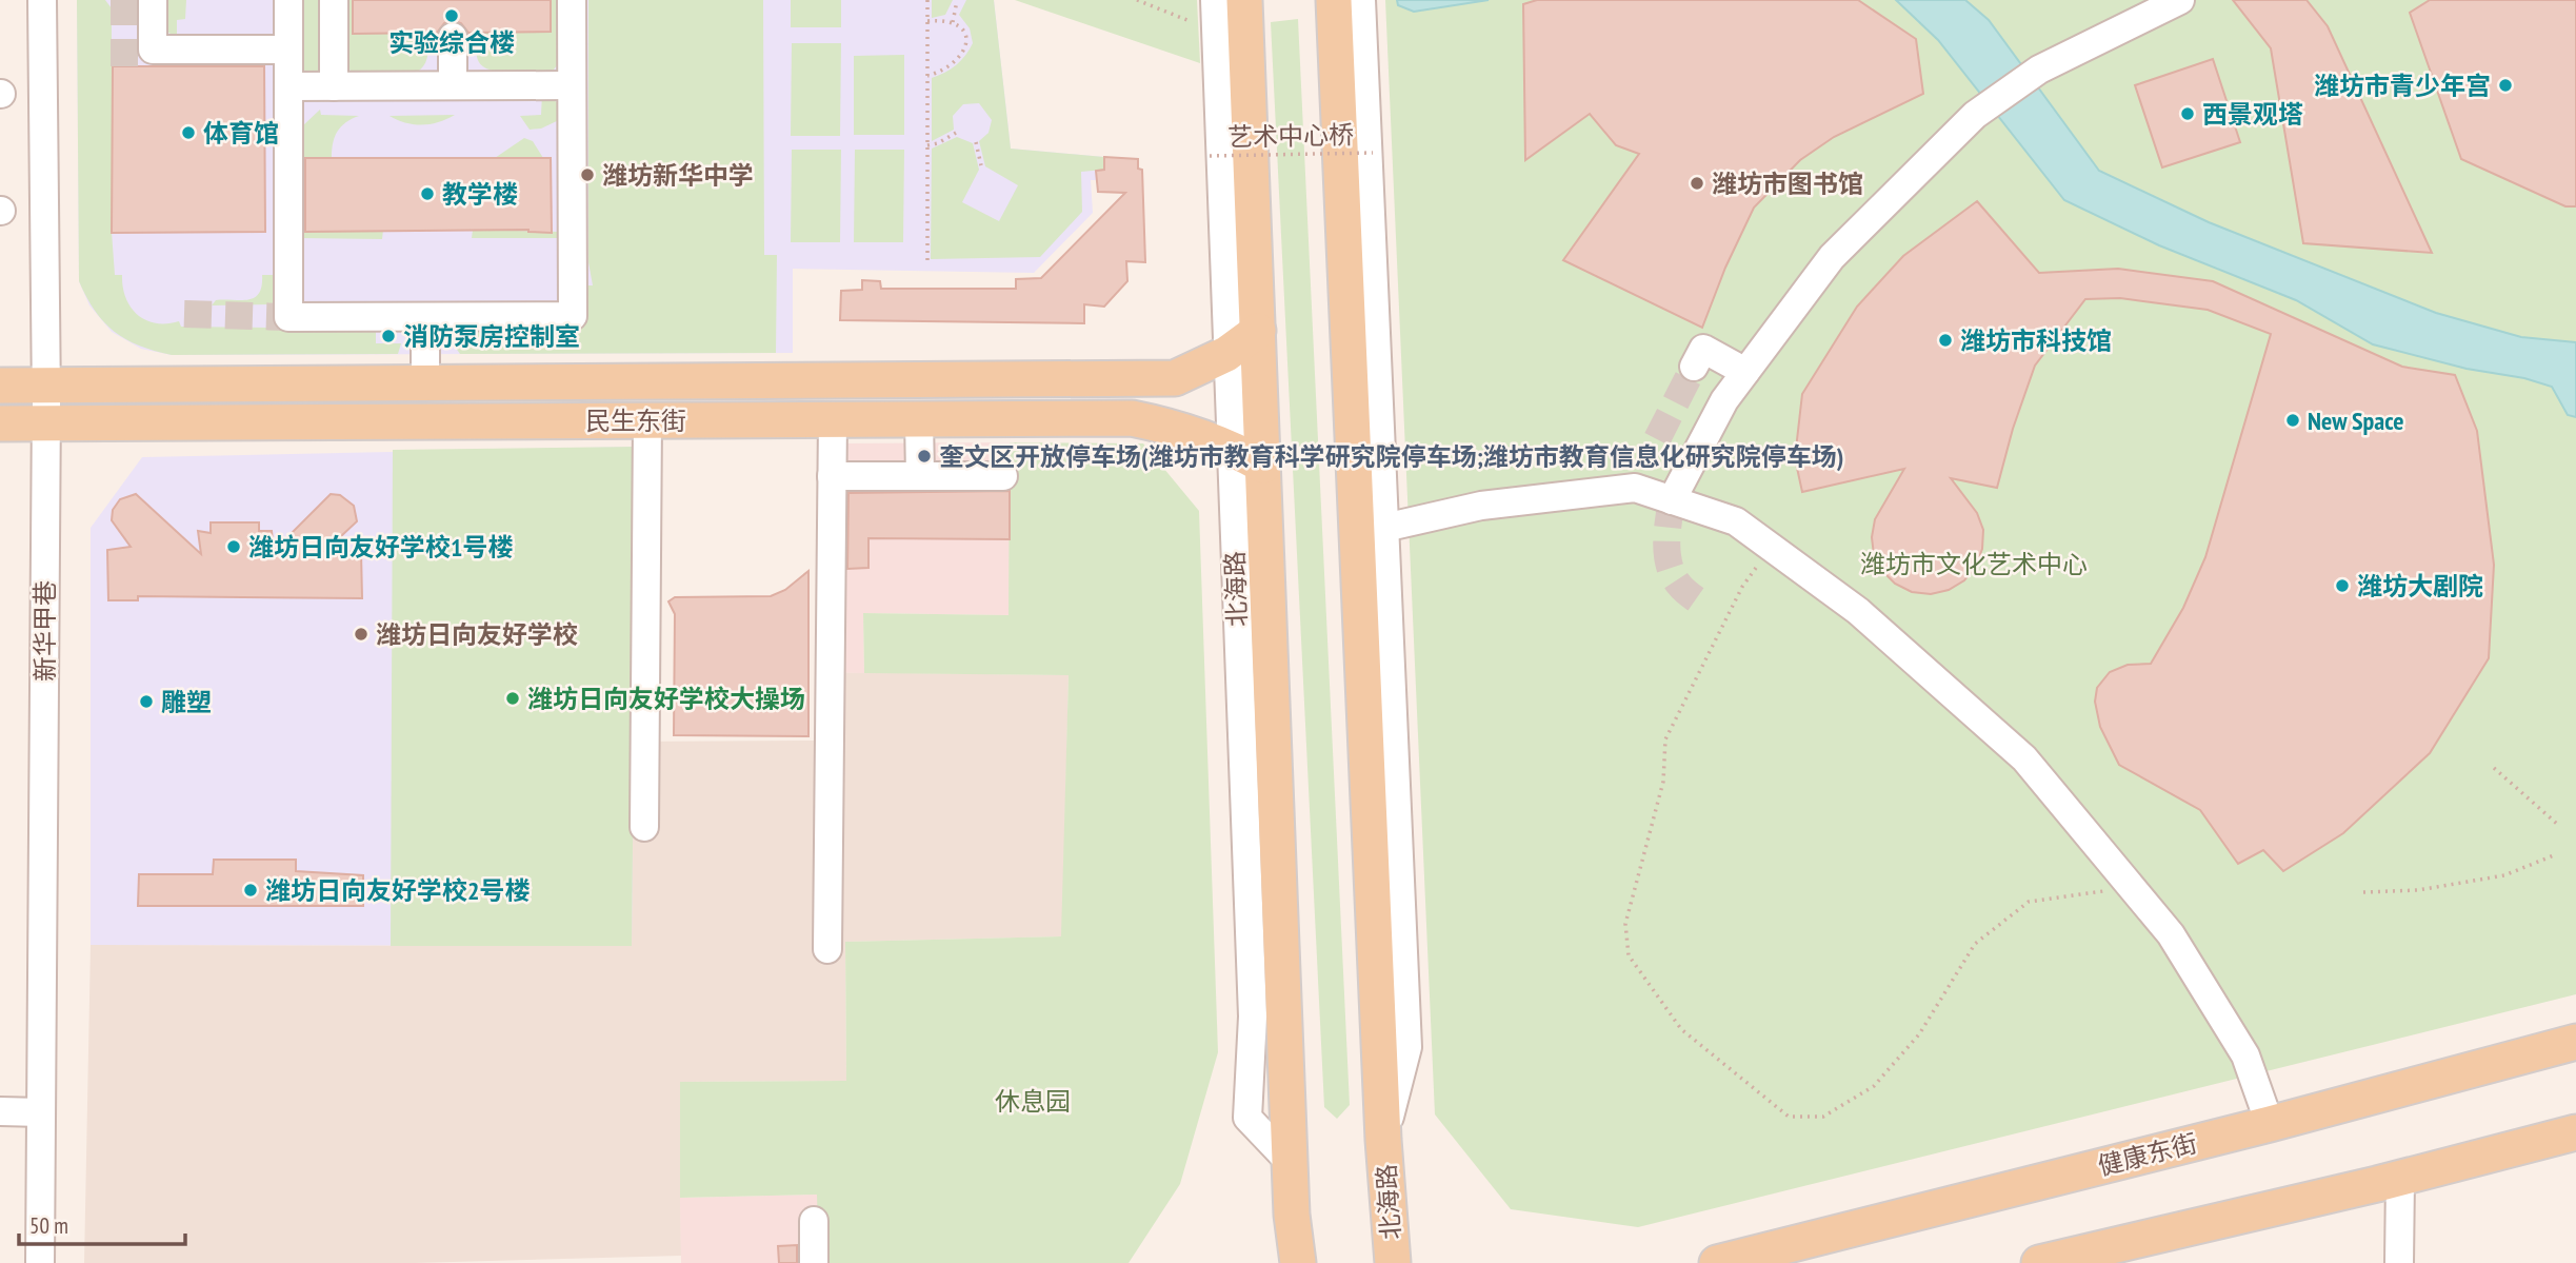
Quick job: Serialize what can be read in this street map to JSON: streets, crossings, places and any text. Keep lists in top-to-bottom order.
{
  "streets": {
    "main road": ["民生东街", "北海路", "健康东街"],
    "street": ["新华甲巷"],
    "path": ["艺术中心桥"]
  },
  "crossings": [
    ["民生东街", "北海路"],
    ["民生东街", "新华甲巷"]
  ],
  "parks": ["潍坊市文化艺术中心", "休息园"],
  "places": [
    "实验综合楼",
    "潍坊市青少年宫",
    "西景观塔",
    "体育馆",
    "潍坊新华中学",
    "潍坊市图书馆",
    "教学楼",
    "消防泵房控制室",
    "潍坊市科技馆",
    "New Space",
    "奎文区开放停车场(潍坊市教育科学研究院停车场;潍坊市教育信息化研究院停车场)",
    "潍坊日向友好学校1号楼",
    "潍坊大剧院",
    "潍坊日向友好学校",
    "潍坊日向友好学校大操场",
    "雕塑",
    "潍坊日向友好学校2号楼"
  ],
  "scale_bar": "50 m"
}
